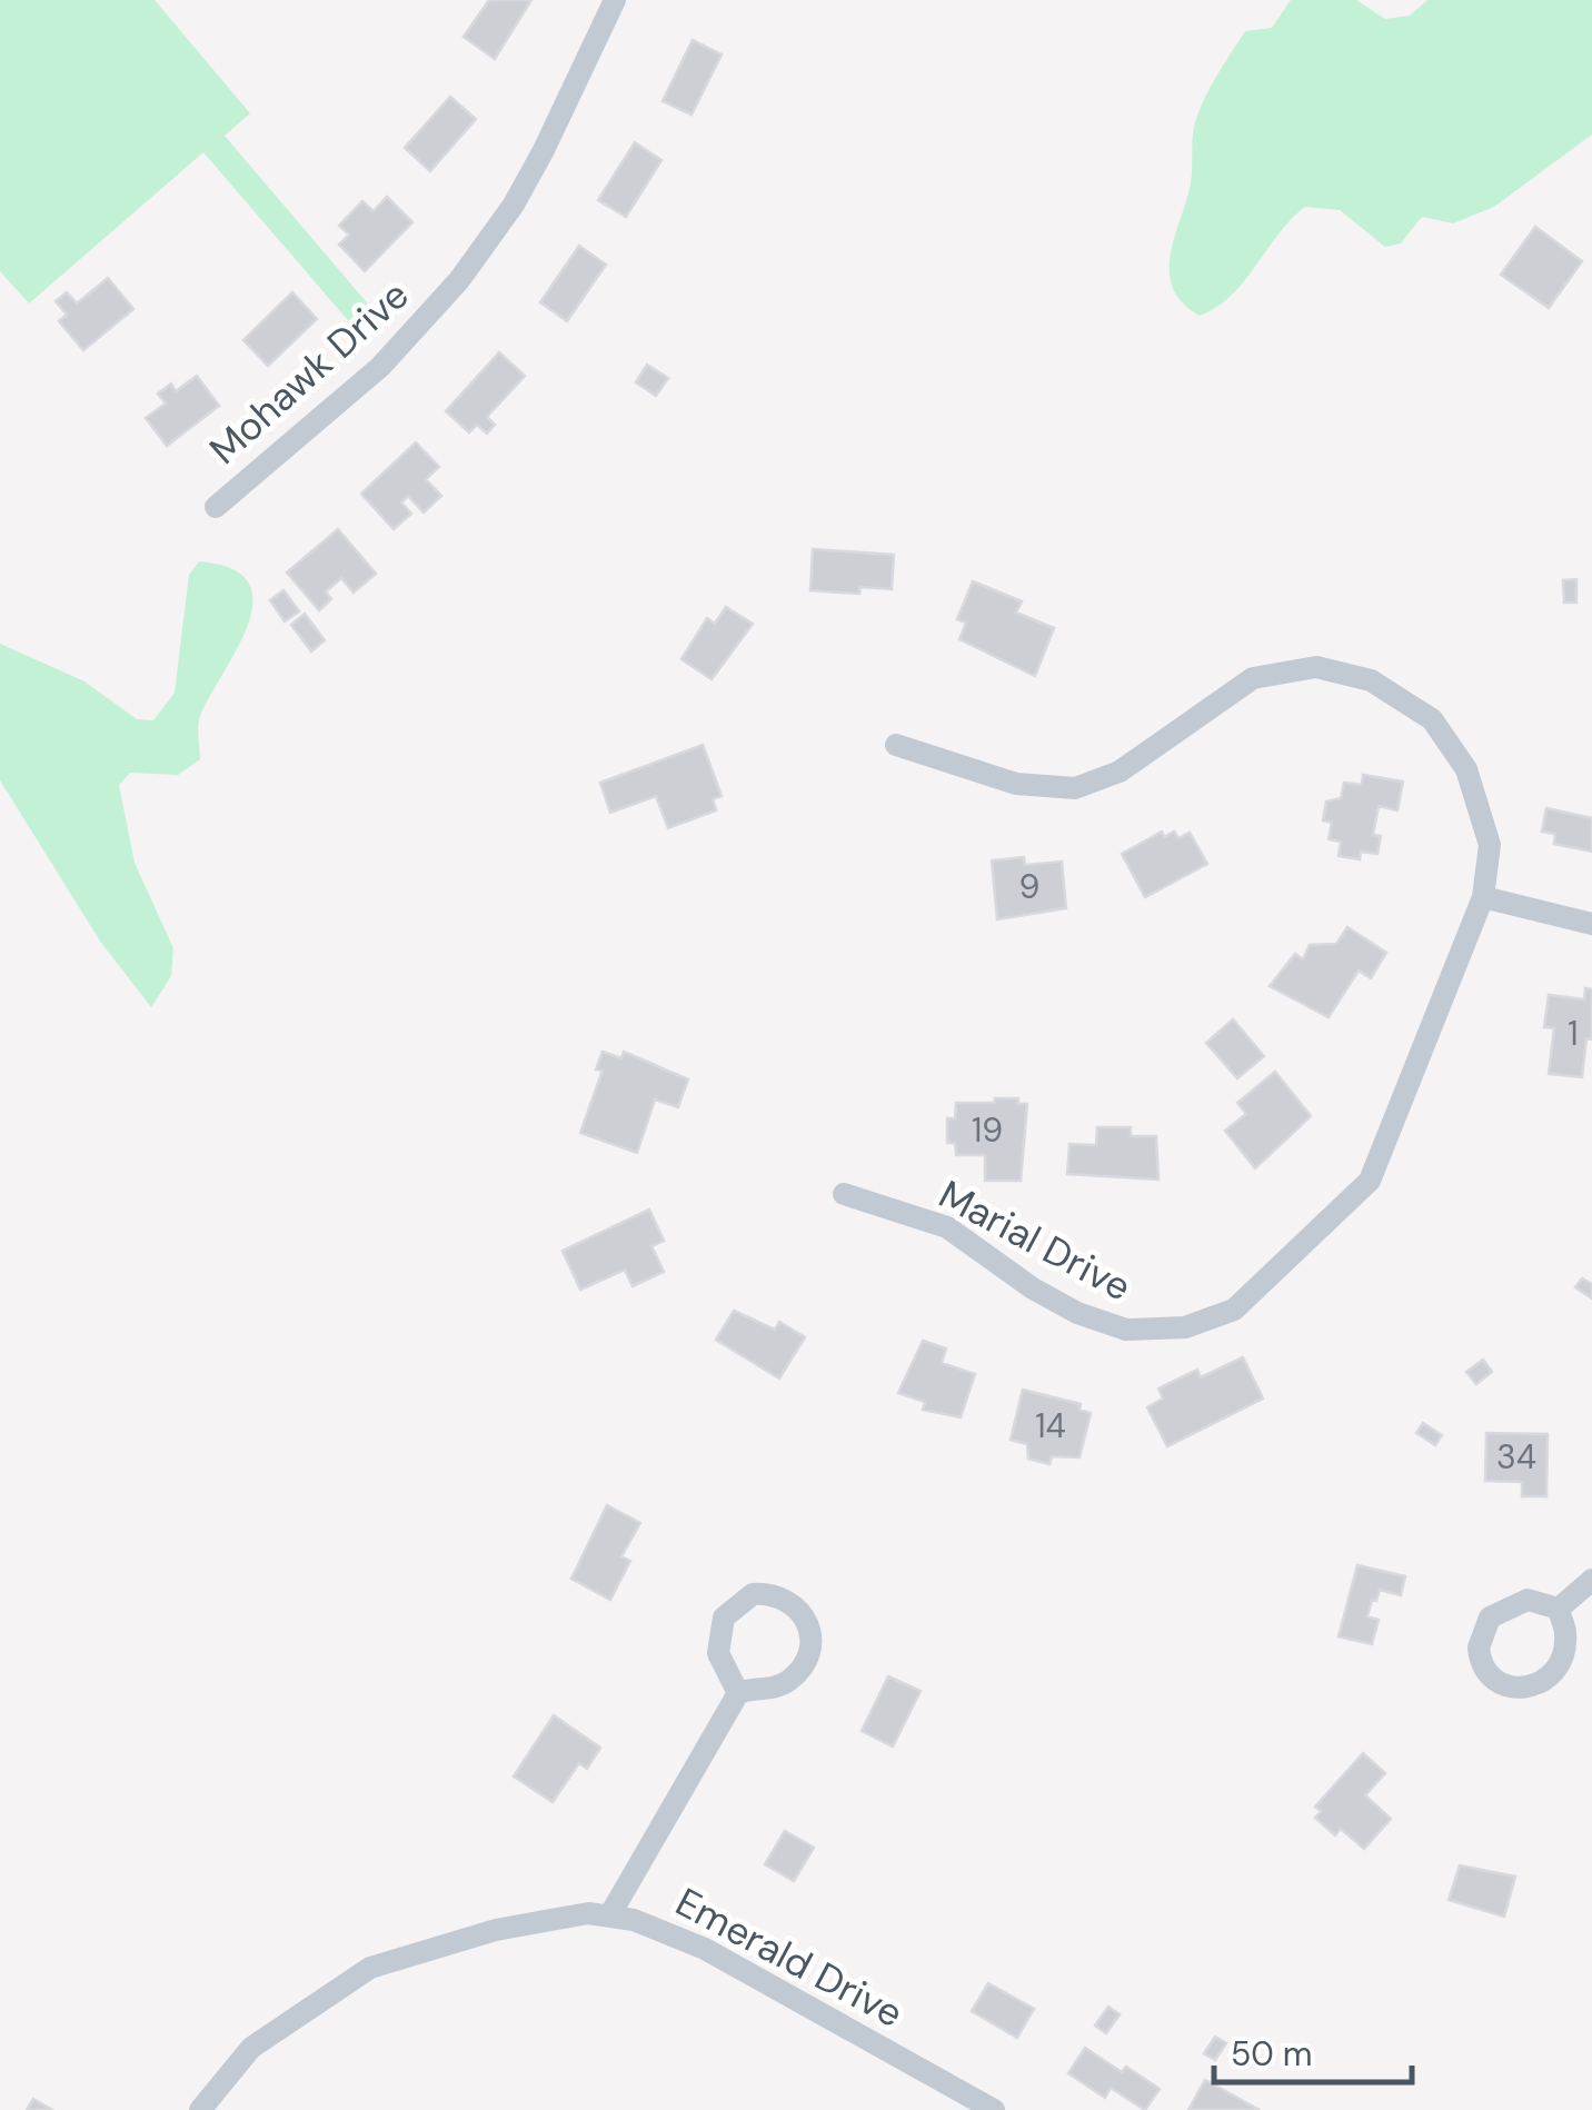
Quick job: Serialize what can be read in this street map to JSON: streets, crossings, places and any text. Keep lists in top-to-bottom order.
{
  "streets": {
    "street": ["Mohawk Drive", "Marial Drive", "Emerald Drive"]
  },
  "house_numbers": [
    "9",
    "1",
    "19",
    "14",
    "34"
  ],
  "scale_bar": "50 m"
}
